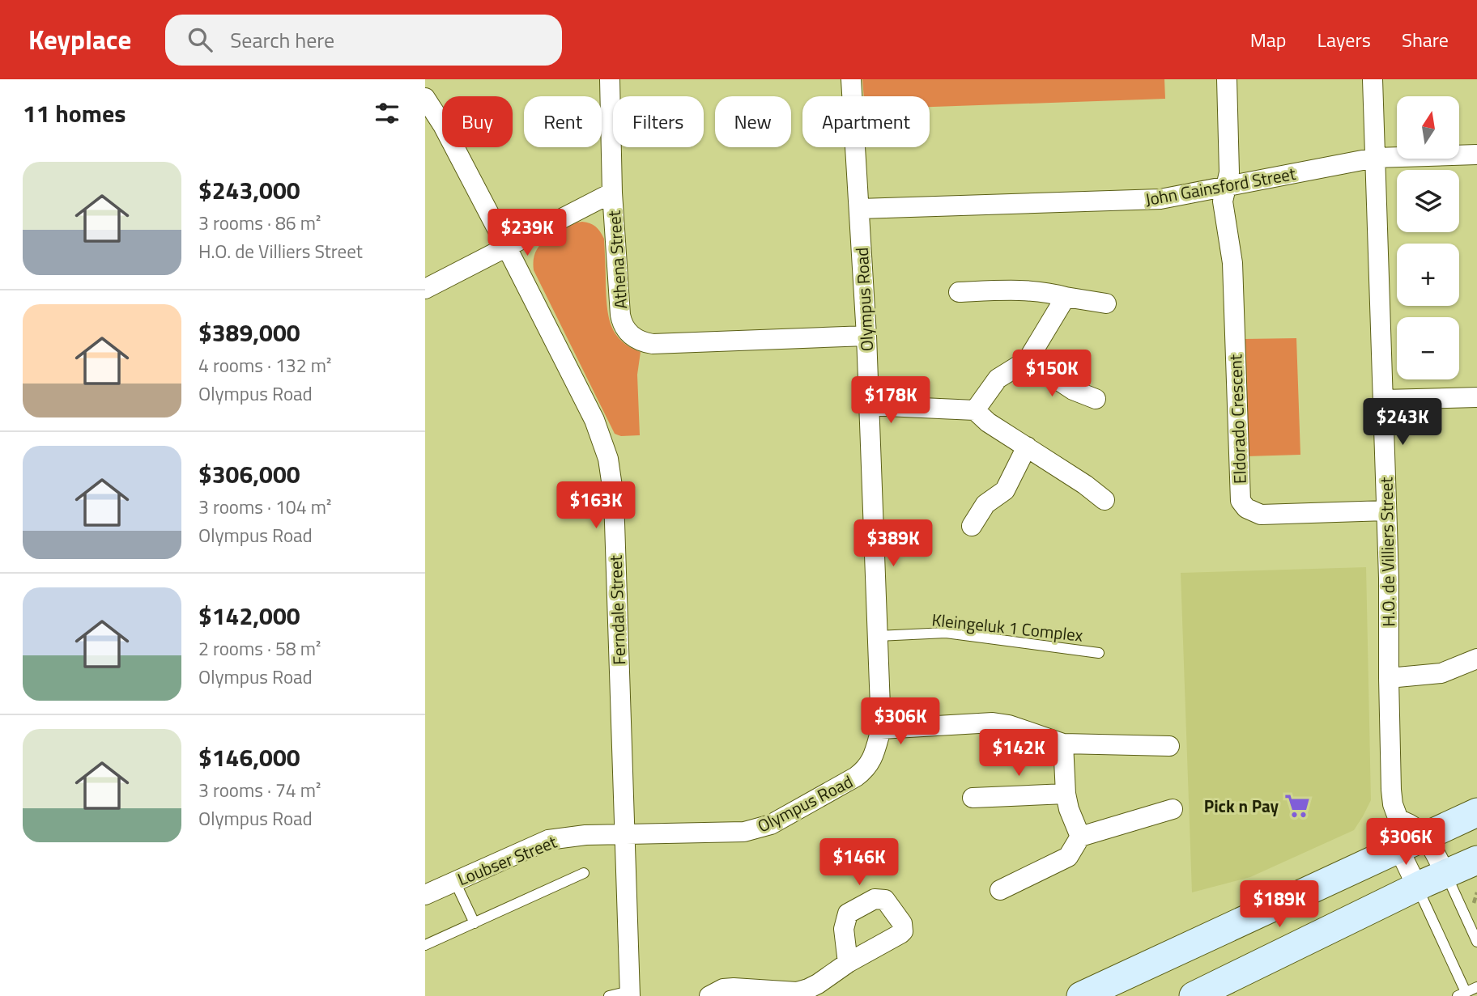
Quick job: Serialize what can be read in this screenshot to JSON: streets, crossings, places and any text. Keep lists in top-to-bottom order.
{
  "streets": {
    "street": [
      "John Gainsford Street",
      "Athena Street",
      "Olympus Road",
      "Eldorado Crescent",
      "H.O. de Villiers Street",
      "Ferndale Street",
      "Loubser Street"
    ],
    "lane": ["Kleingeluk 1 Complex"]
  },
  "crossings": [
    ["John Gainsford Street", "Olympus Road"],
    ["John Gainsford Street", "Eldorado Crescent"],
    ["John Gainsford Street", "H.O. de Villiers Street"],
    ["Athena Street", "Olympus Road"],
    ["Olympus Road", "Ferndale Street"],
    ["Olympus Road", "Kleingeluk 1 Complex"],
    ["Olympus Road", "Loubser Street"],
    ["Eldorado Crescent", "H.O. de Villiers Street"],
    ["Ferndale Street", "Loubser Street"]
  ],
  "places": {
    "supermarket": ["Pick n Pay"]
  },
  "north": "top",
  "page": {
    "header": "Keyplace",
    "search": "Search here",
    "nav": ["Map", "Layers", "Share"],
    "heading": "11 homes",
    "map_buttons": ["+", "−"],
    "chip": [
      "Buy",
      "Rent",
      "Filters",
      "New",
      "Apartment"
    ],
    "list": [
      {
        "name": "$243,000",
        "note": "3 rooms · 86 m² · H.O. de Villiers Street"
      },
      {
        "name": "$389,000",
        "note": "4 rooms · 132 m² · Olympus Road"
      },
      {
        "name": "$306,000",
        "note": "3 rooms · 104 m² · Olympus Road"
      },
      {
        "name": "$142,000",
        "note": "2 rooms · 58 m² · Olympus Road"
      },
      {
        "name": "$146,000",
        "note": "3 rooms · 74 m² · Olympus Road"
      }
    ],
    "price": [
      "$239K",
      "$150K",
      "$178K",
      "$243K",
      "$163K",
      "$389K",
      "$306K",
      "$142K",
      "$306K",
      "$146K",
      "$189K"
    ]
  }
}
